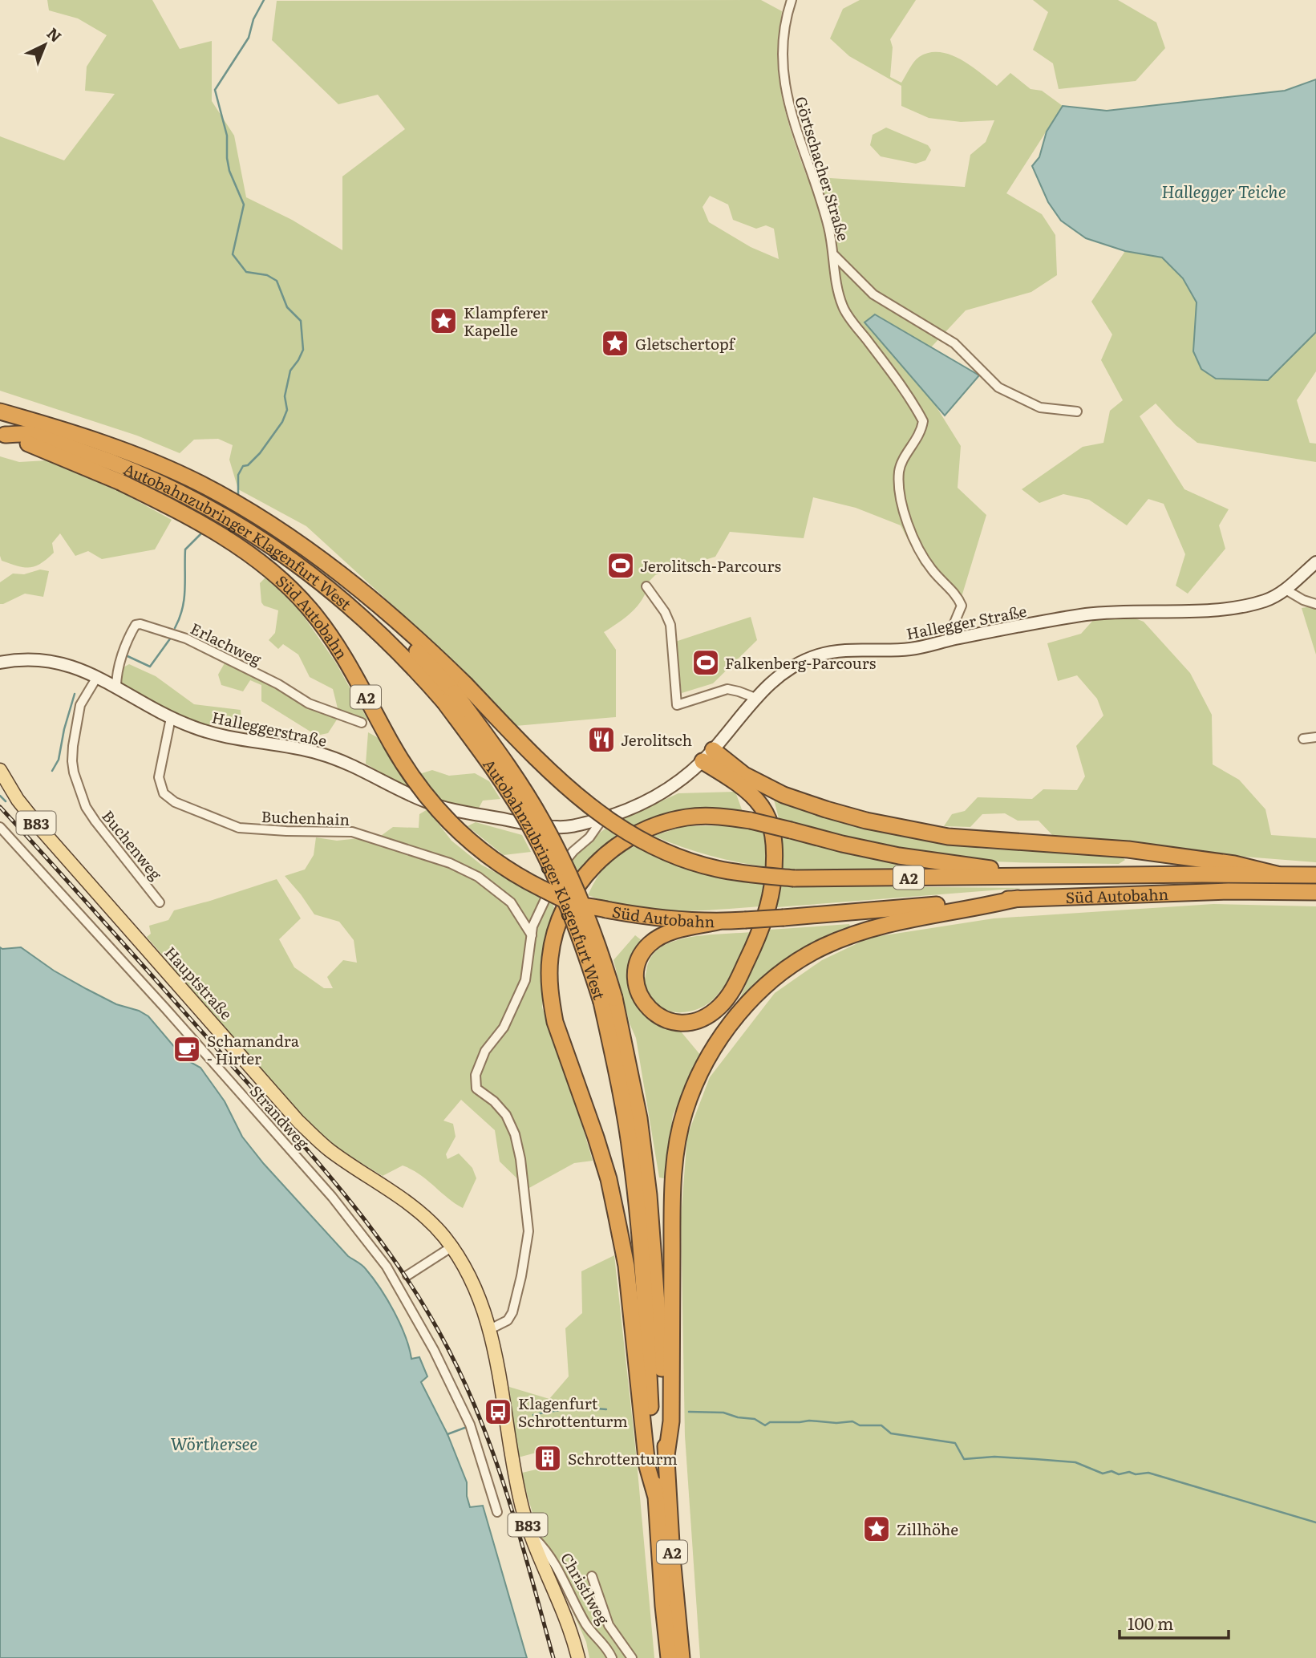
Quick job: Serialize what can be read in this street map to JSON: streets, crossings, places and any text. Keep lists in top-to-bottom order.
{
  "streets": {
    "highway": ["Autobahnzubringer Klagenfurt West", "Süd Autobahn", "A2"],
    "main road": [
      "Hallegger Straße",
      "Halleggerstraße",
      "B83",
      "Hauptstraße"
    ],
    "street": [
      "Görtschacher Straße",
      "Erlachweg",
      "Buchenhain",
      "Buchenweg",
      "Strandweg",
      "Christlweg"
    ]
  },
  "crossings": [
    ["Görtschacher Straße", "Hallegger Straße"],
    ["Autobahnzubringer Klagenfurt West", "Süd Autobahn"],
    ["Autobahnzubringer Klagenfurt West", "A2"],
    ["Hallegger Straße", "Halleggerstraße"],
    ["Erlachweg", "Halleggerstraße"],
    ["Halleggerstraße", "Buchenhain"],
    ["Halleggerstraße", "Buchenweg"],
    ["B83", "Hauptstraße"],
    ["B83", "Christlweg"]
  ],
  "water": ["Hallegger Teiche", "Wörthersee"],
  "places": {
    "place": ["Klampferer Kapelle", "Gletschertopf", "Zillhöhe"],
    "sports": ["Jerolitsch-Parcours", "Falkenberg-Parcours"],
    "restaurant": ["Jerolitsch"],
    "cafe": ["Schamandra - Hirter"],
    "bus stop": ["Klagenfurt Schrottenturm"],
    "building": ["Schrottenturm"]
  },
  "scale_bar": "100 m",
  "north": "top right"
}
